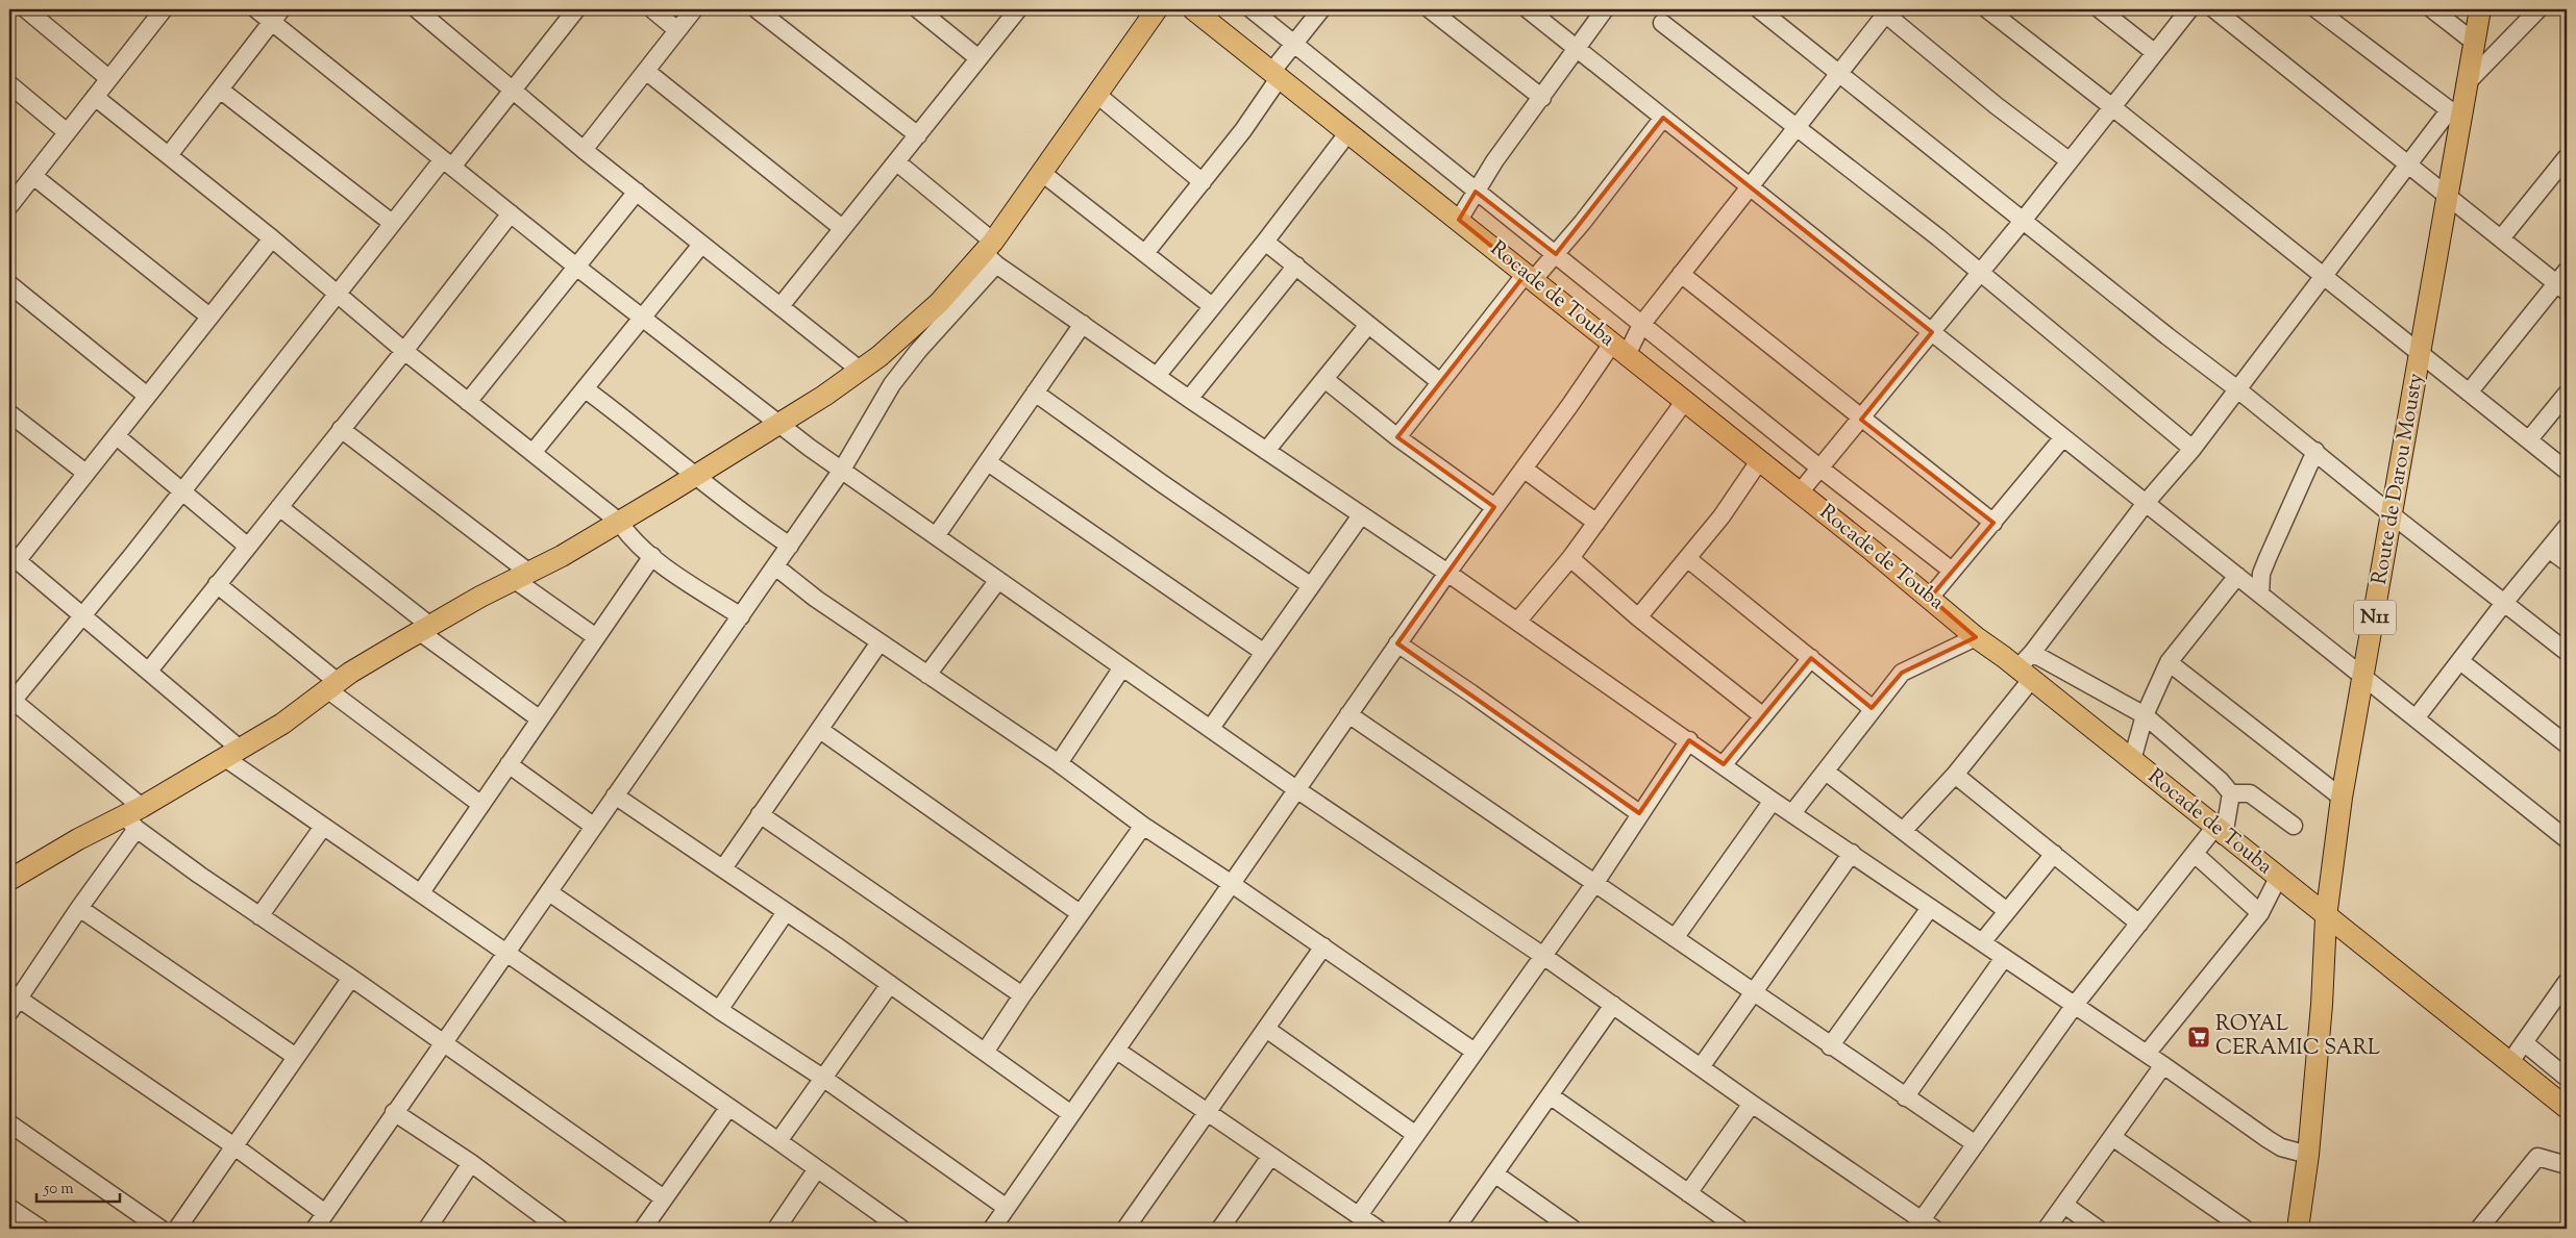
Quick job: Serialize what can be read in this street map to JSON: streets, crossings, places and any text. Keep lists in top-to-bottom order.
{
  "streets": {
    "main road": ["Rocade de Touba", "Route de Darou Mousty", "N11"]
  },
  "crossings": [
    ["Rocade de Touba", "Route de Darou Mousty"]
  ],
  "places": {
    "supermarket": ["ROYAL CERAMIC SARL"]
  },
  "scale_bar": "50 m"
}
